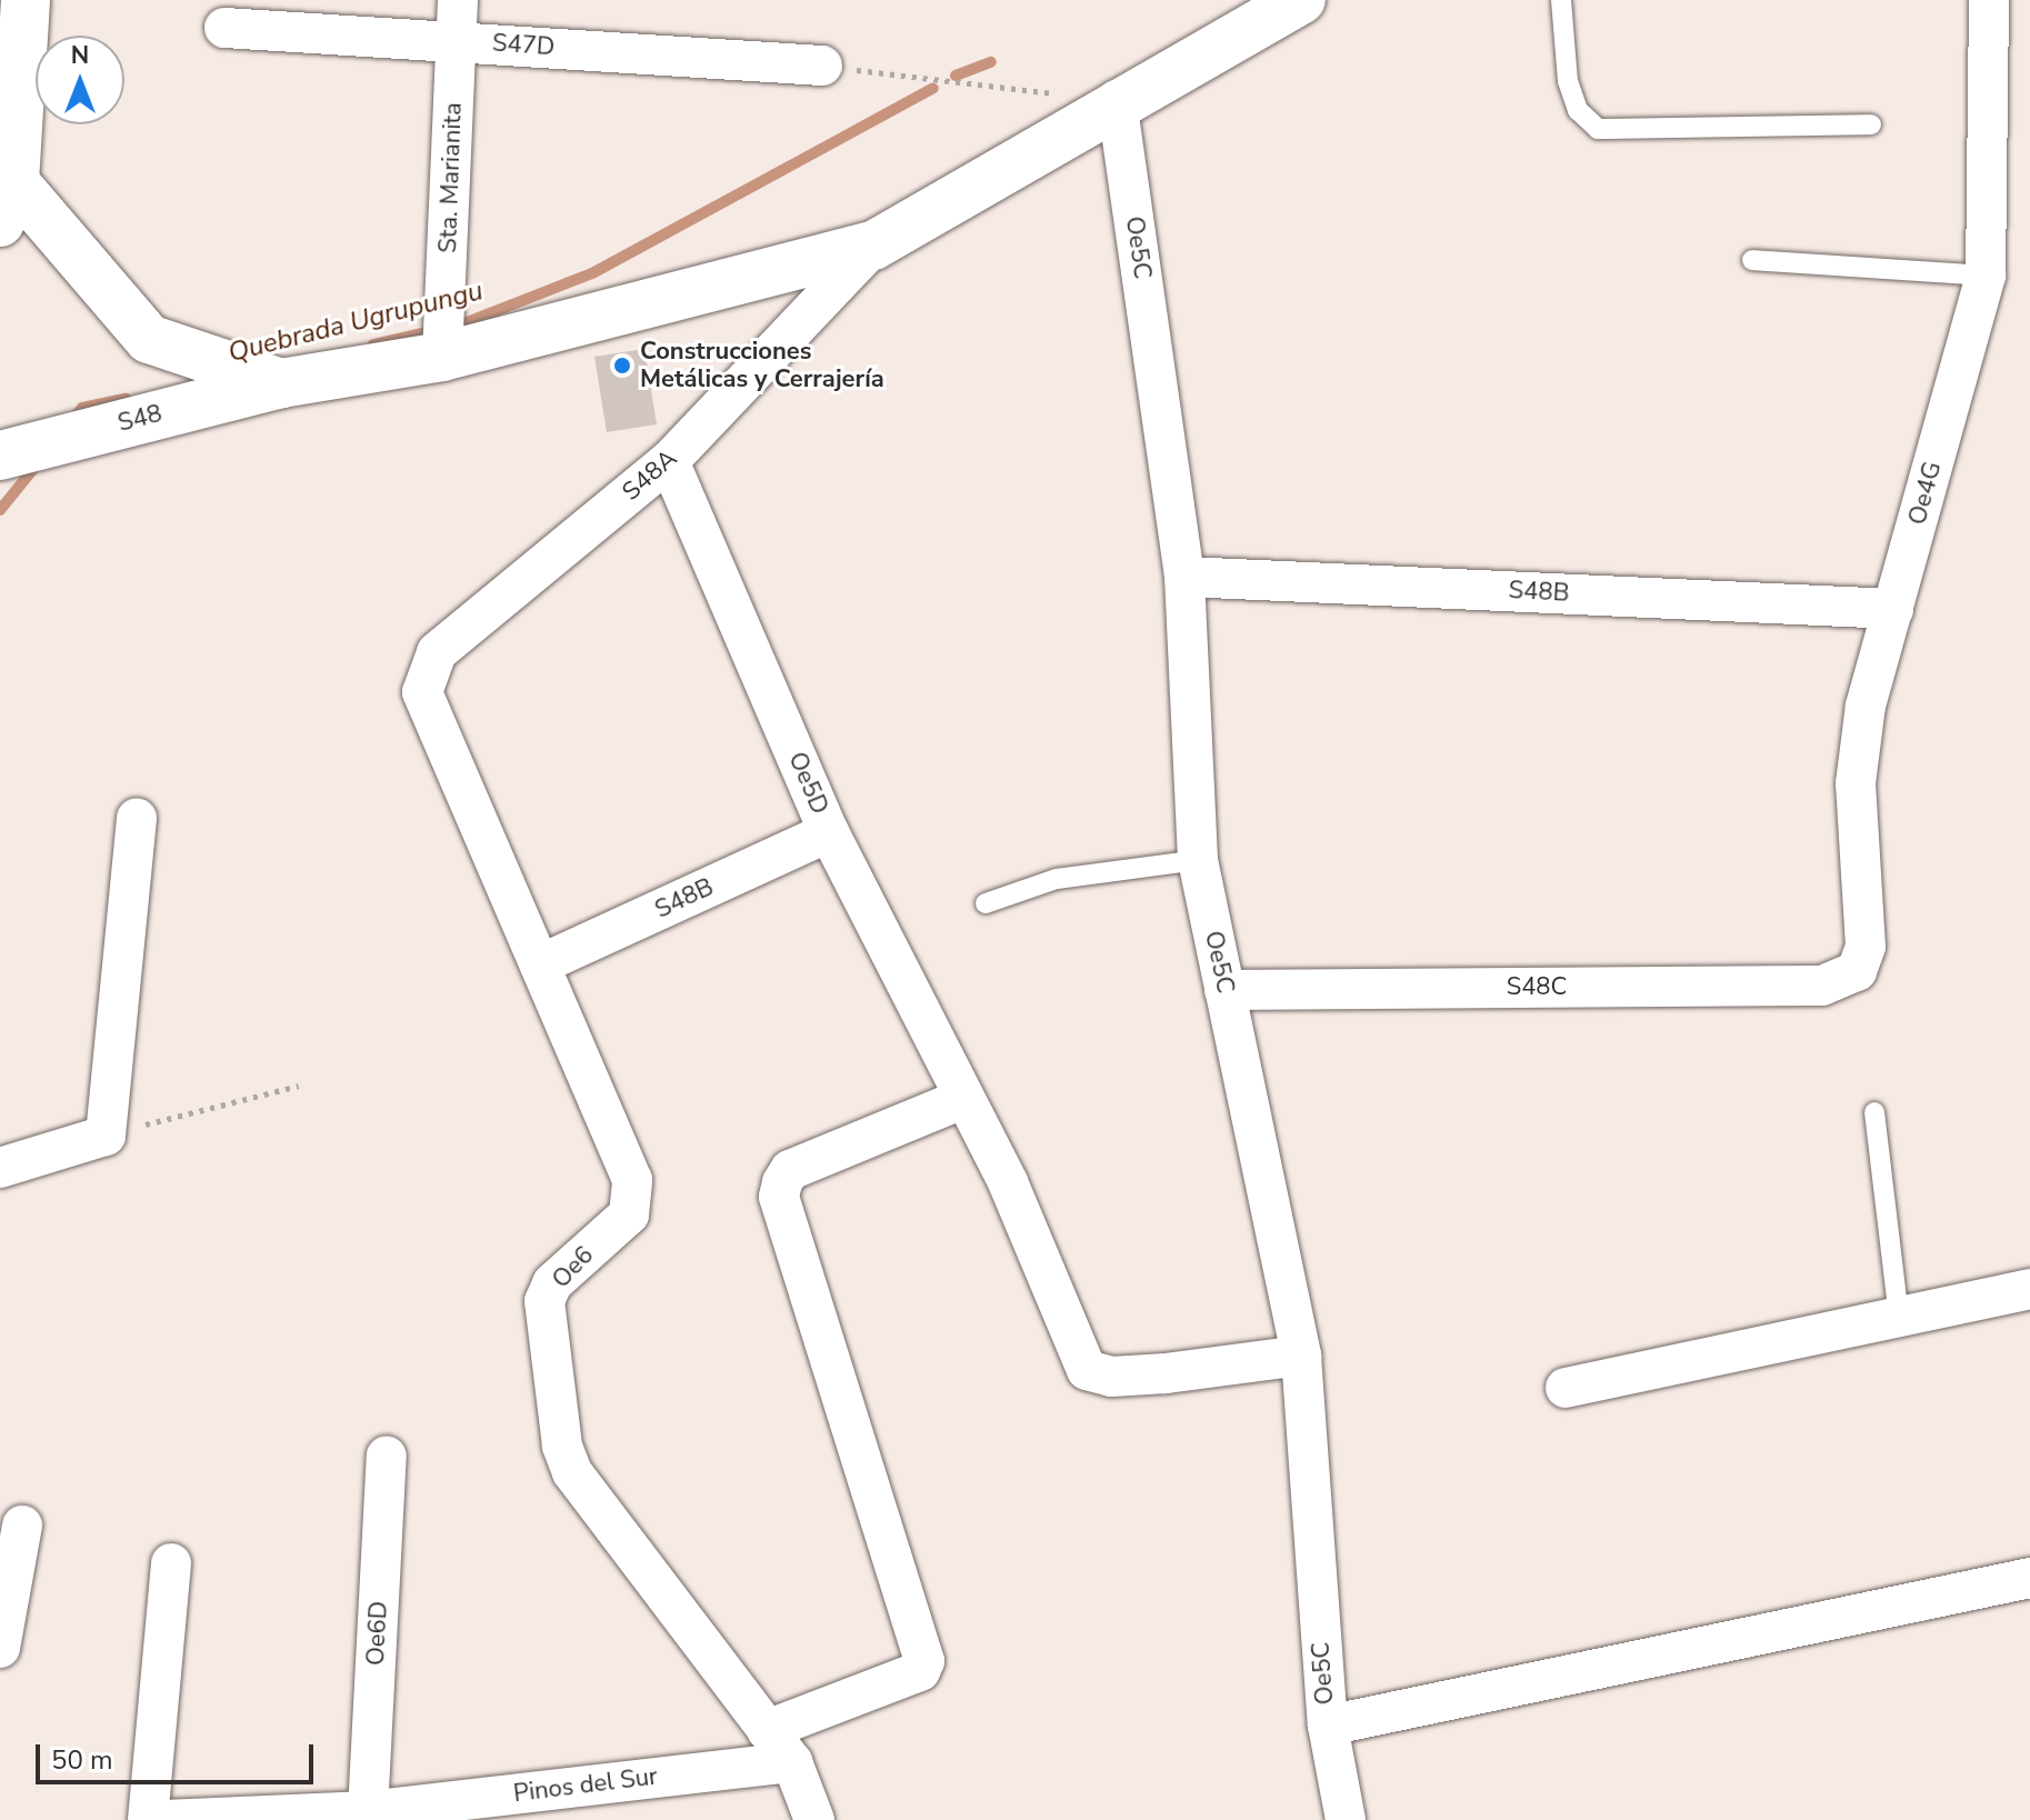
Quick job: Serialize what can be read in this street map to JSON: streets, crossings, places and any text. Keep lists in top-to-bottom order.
{
  "streets": {
    "street": [
      "S47D",
      "Sta. Marianita",
      "Oe5C",
      "S48",
      "S48A",
      "Oe4G",
      "S48B",
      "Oe5D",
      "S48C",
      "Oe6",
      "Oe6D",
      "Pinos del Sur"
    ]
  },
  "crossings": [
    ["S47D", "Sta. Marianita"],
    ["Sta. Marianita", "S48"],
    ["Oe5C", "S48"],
    ["Oe5C", "S48B"],
    ["Oe5C", "Oe5D"],
    ["Oe5C", "S48C"],
    ["S48", "S48A"],
    ["S48A", "Oe5D"],
    ["S48A", "Oe6"],
    ["Oe4G", "S48B"],
    ["Oe4G", "S48C"],
    ["S48B", "Oe5D"],
    ["S48B", "Oe6"],
    ["Oe6", "Pinos del Sur"],
    ["Oe6D", "Pinos del Sur"]
  ],
  "water": ["Quebrada Ugrupungu"],
  "places": ["Construcciones Metálicas y Cerrajería"],
  "scale_bar": "50 m",
  "north": "top"
}
